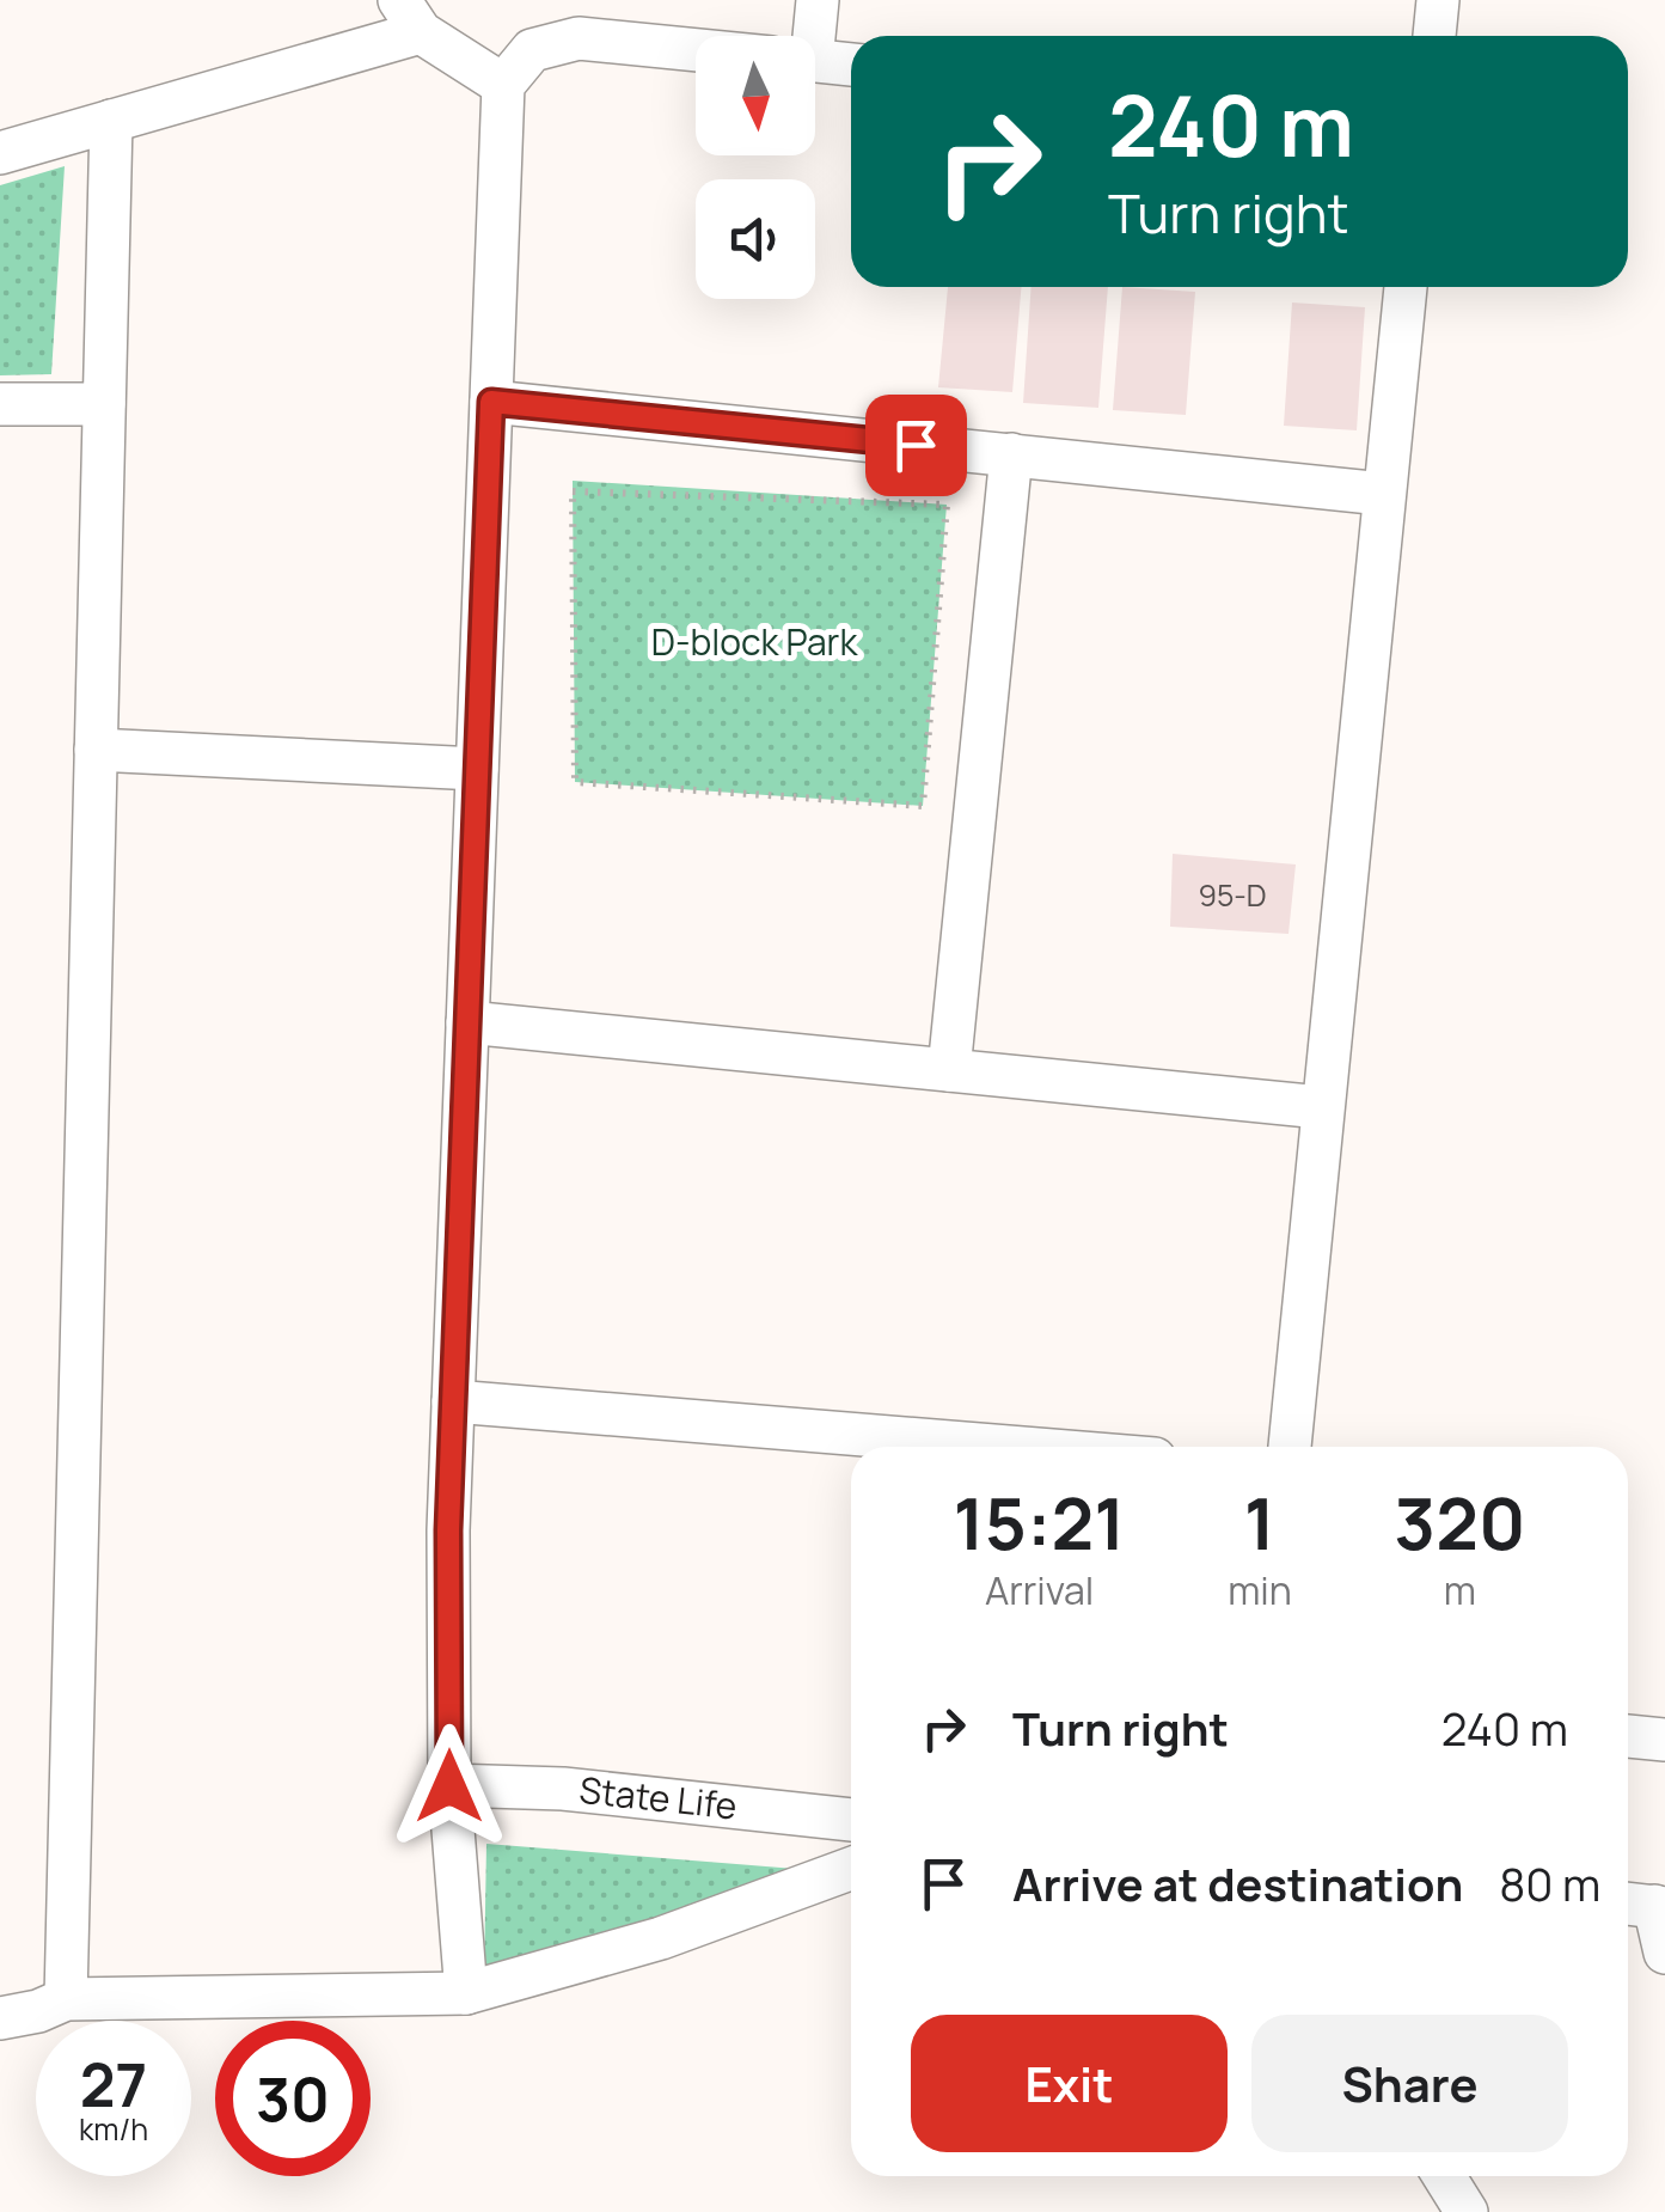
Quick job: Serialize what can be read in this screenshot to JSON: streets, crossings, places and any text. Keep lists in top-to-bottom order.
{
  "streets": {
    "street": ["State Life"]
  },
  "parks": ["D-block Park"],
  "house_numbers": ["95-D"],
  "north": "bottom",
  "page": {
    "turn": ["240 m", "Turn right"],
    "eta": [
      "15:21",
      "Arrival",
      "1",
      "min",
      "320",
      "m"
    ],
    "list": [
      {
        "name": "Turn right",
        "value": "240 m"
      },
      {
        "name": "Arrive at destination",
        "value": "80 m"
      }
    ],
    "buttons": ["Exit", "Share"],
    "speed": "27 km/h",
    "limit": "30"
  }
}
